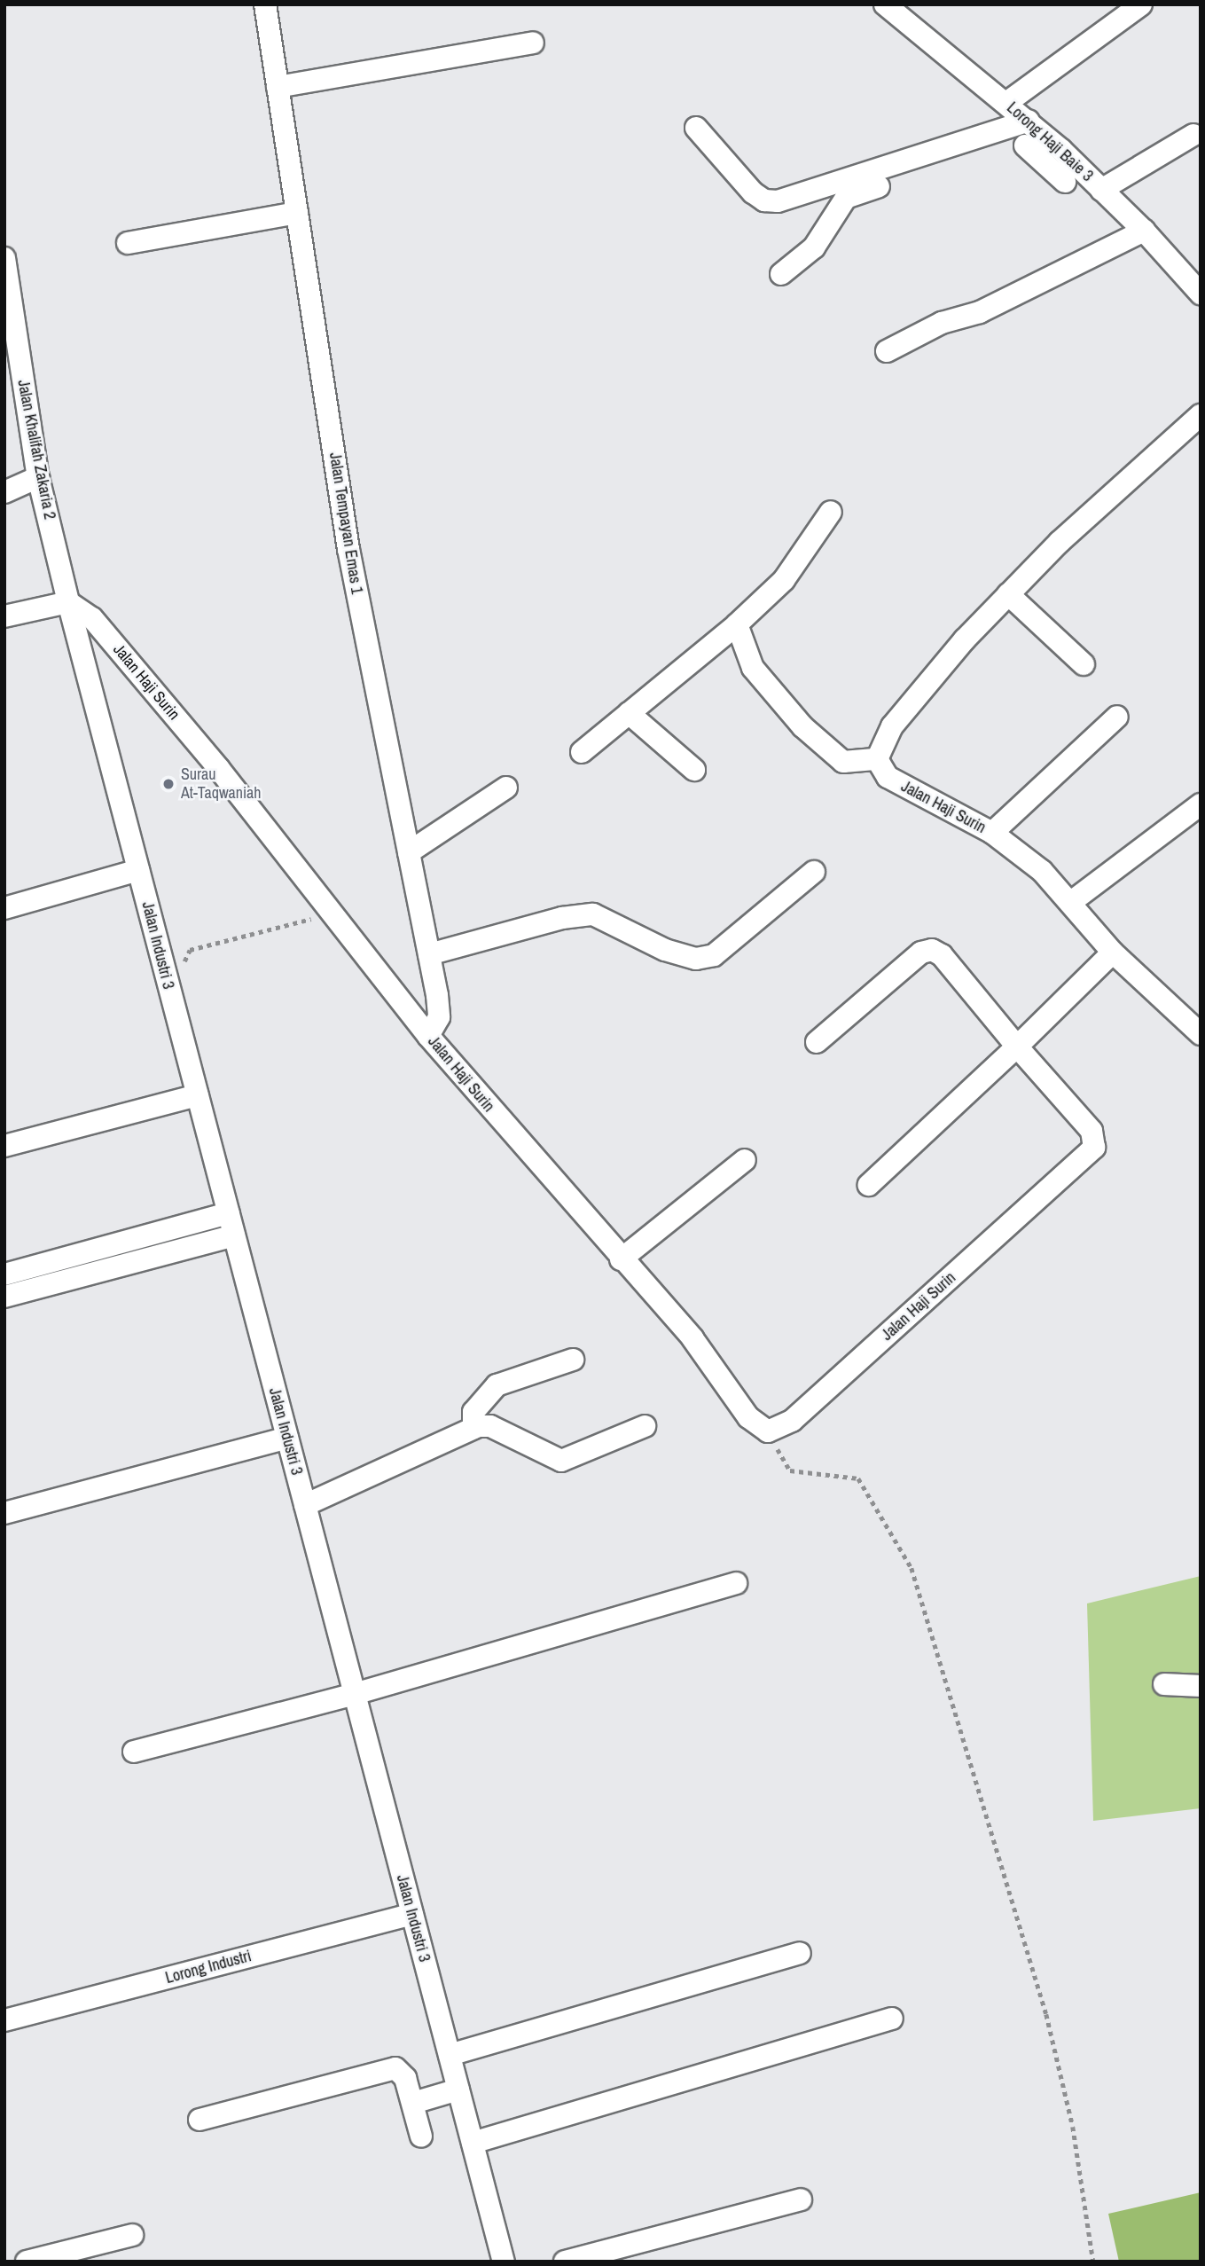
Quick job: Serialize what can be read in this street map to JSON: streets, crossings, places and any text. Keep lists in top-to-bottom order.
{
  "streets": {
    "street": [
      "Lorong Haji Baie 3",
      "Jalan Khalifah Zakaria 2",
      "Jalan Tempayan Emas 1",
      "Jalan Haji Surin",
      "Jalan Industri 3",
      "Lorong Industri"
    ]
  },
  "crossings": [
    ["Jalan Khalifah Zakaria 2", "Jalan Haji Surin"],
    ["Jalan Khalifah Zakaria 2", "Jalan Industri 3"],
    ["Jalan Tempayan Emas 1", "Jalan Haji Surin"],
    ["Jalan Haji Surin", "Jalan Industri 3"],
    ["Jalan Industri 3", "Lorong Industri"]
  ],
  "places": ["Surau At-Taqwaniah"]
}
